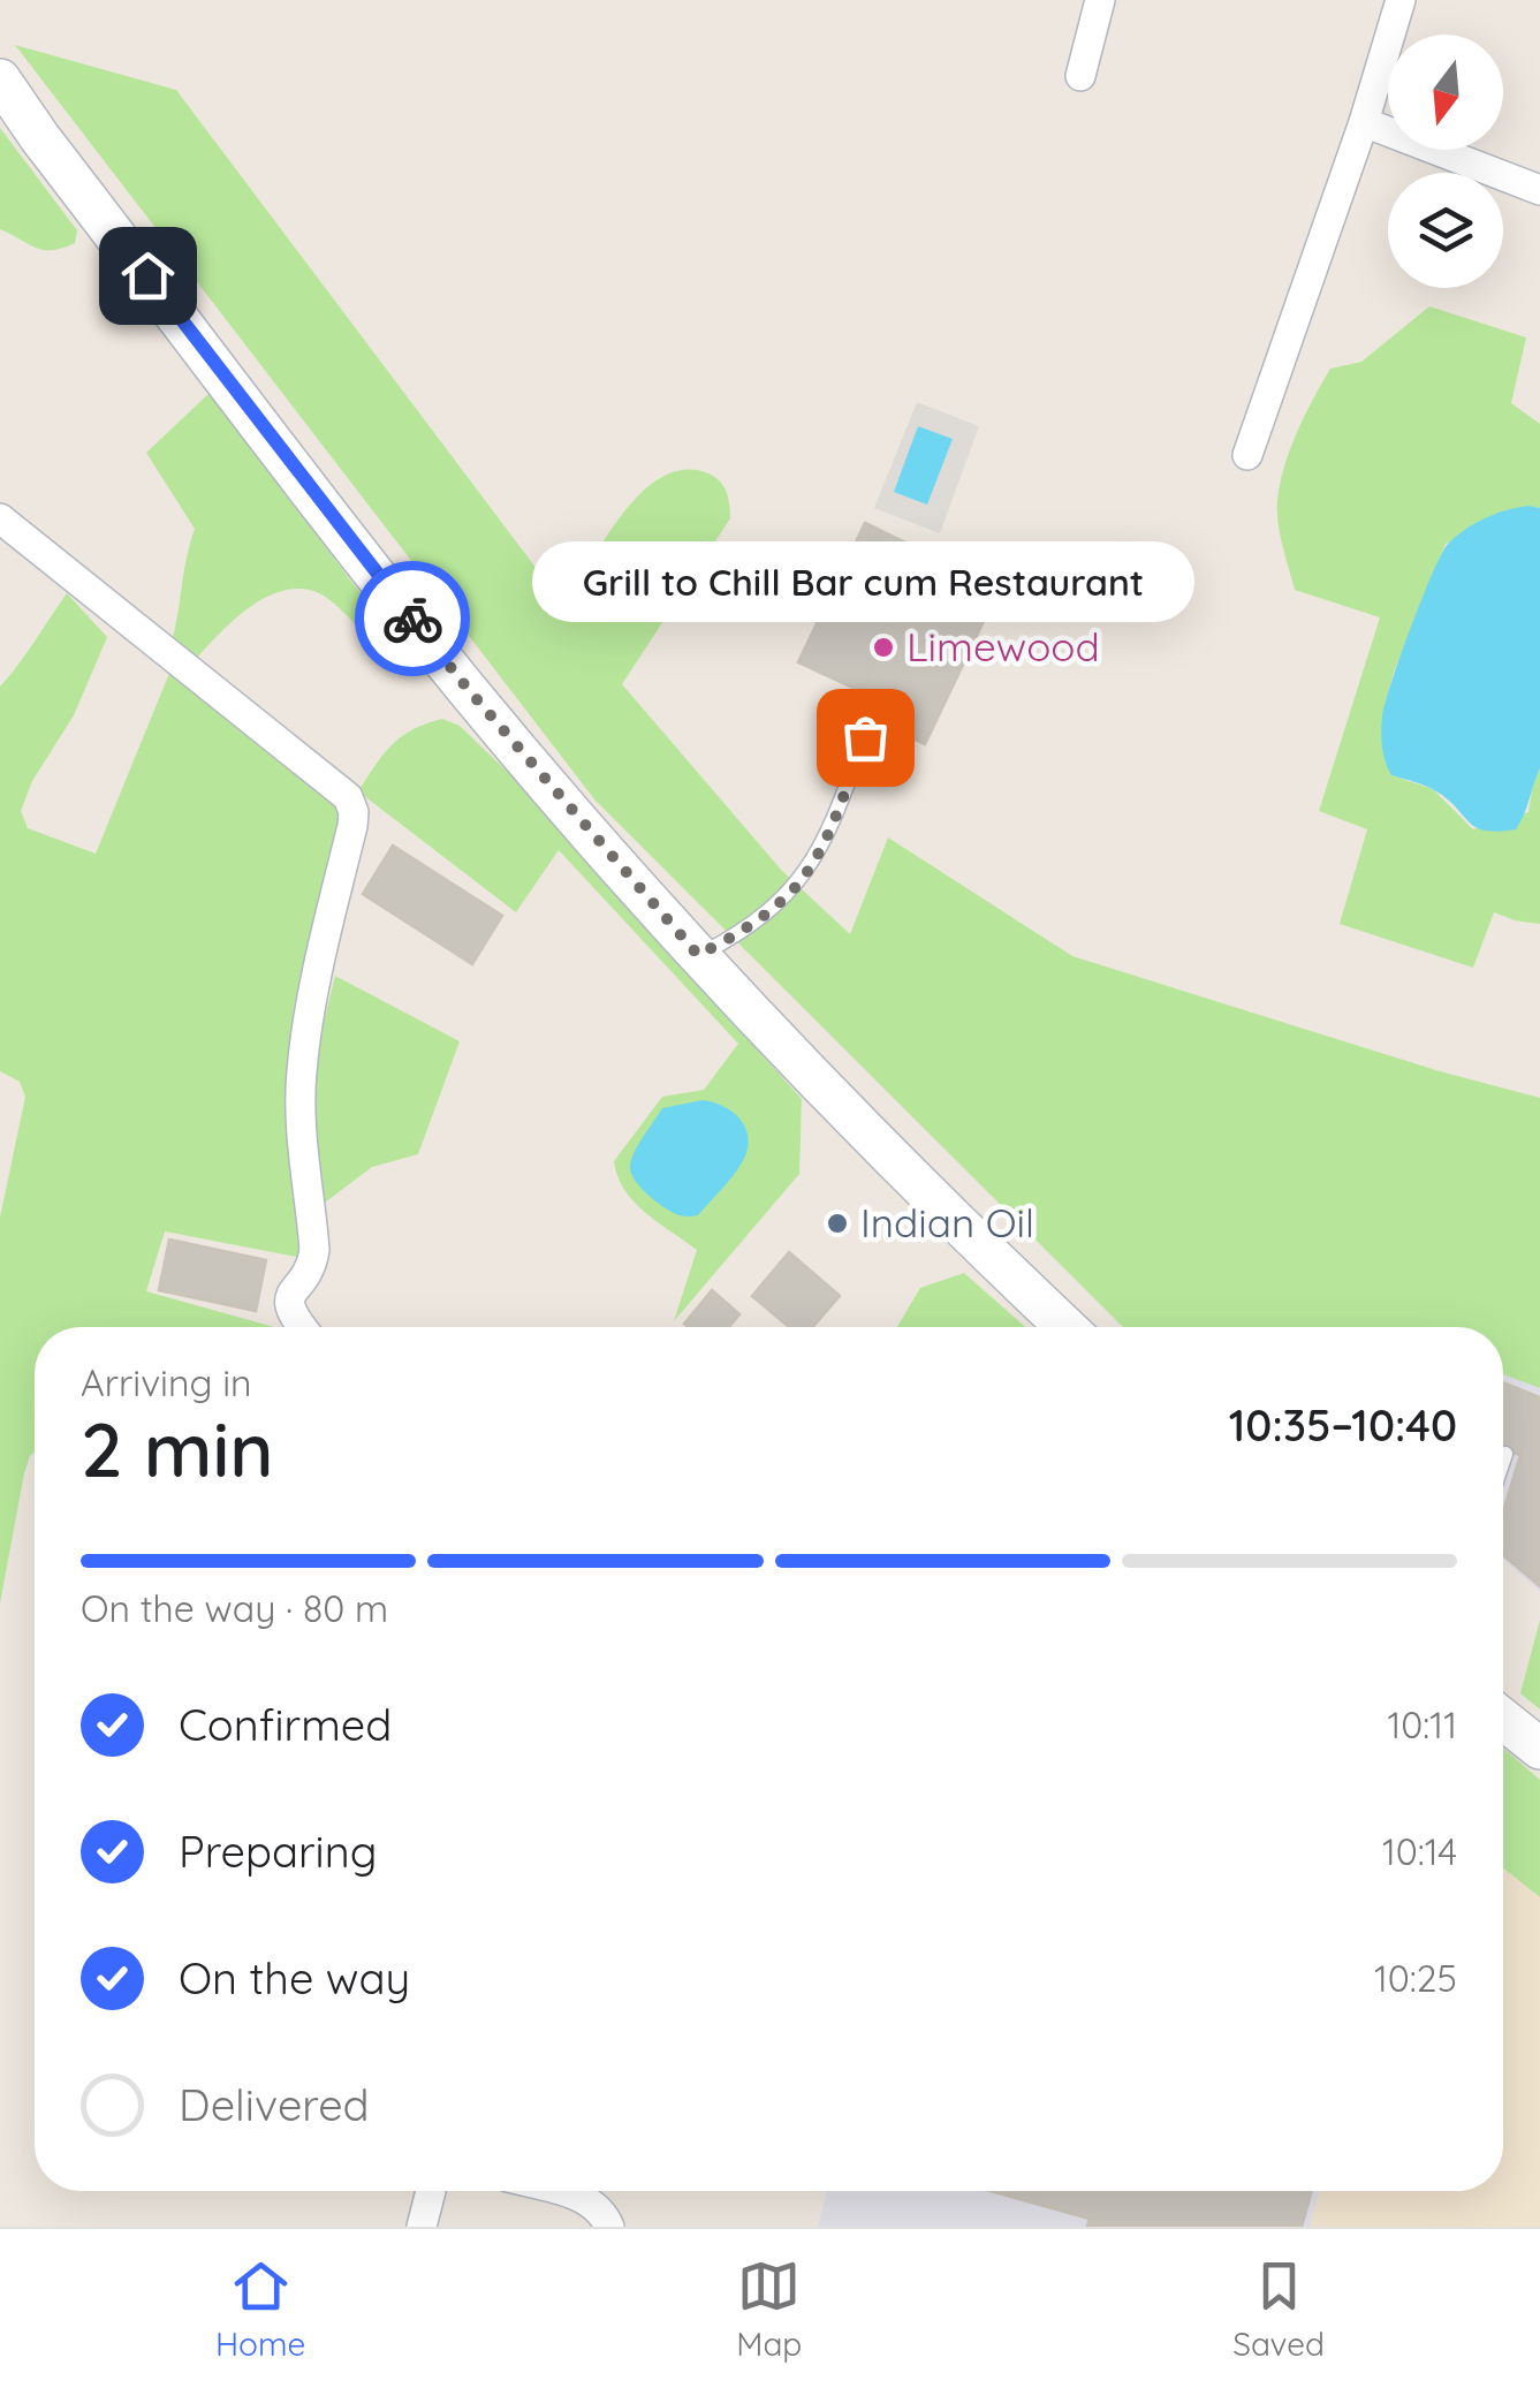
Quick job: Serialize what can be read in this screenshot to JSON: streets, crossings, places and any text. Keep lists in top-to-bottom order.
{
  "places": ["Limewood", "Grill to Chill Bar cum Restaurant", "Indian Oil"],
  "north": "bottom",
  "page": {
    "bubble": "Grill to Chill Bar cum Restaurant",
    "heading": ["2 min", "Arriving in", "10:35–10:40"],
    "bar": "On the way · 80 m",
    "list": [
      ["Confirmed", "10:11"],
      ["Preparing", "10:14"],
      ["On the way", "10:25"],
      "Delivered"
    ],
    "tabs": ["Home", "Map", "Saved"]
  }
}
